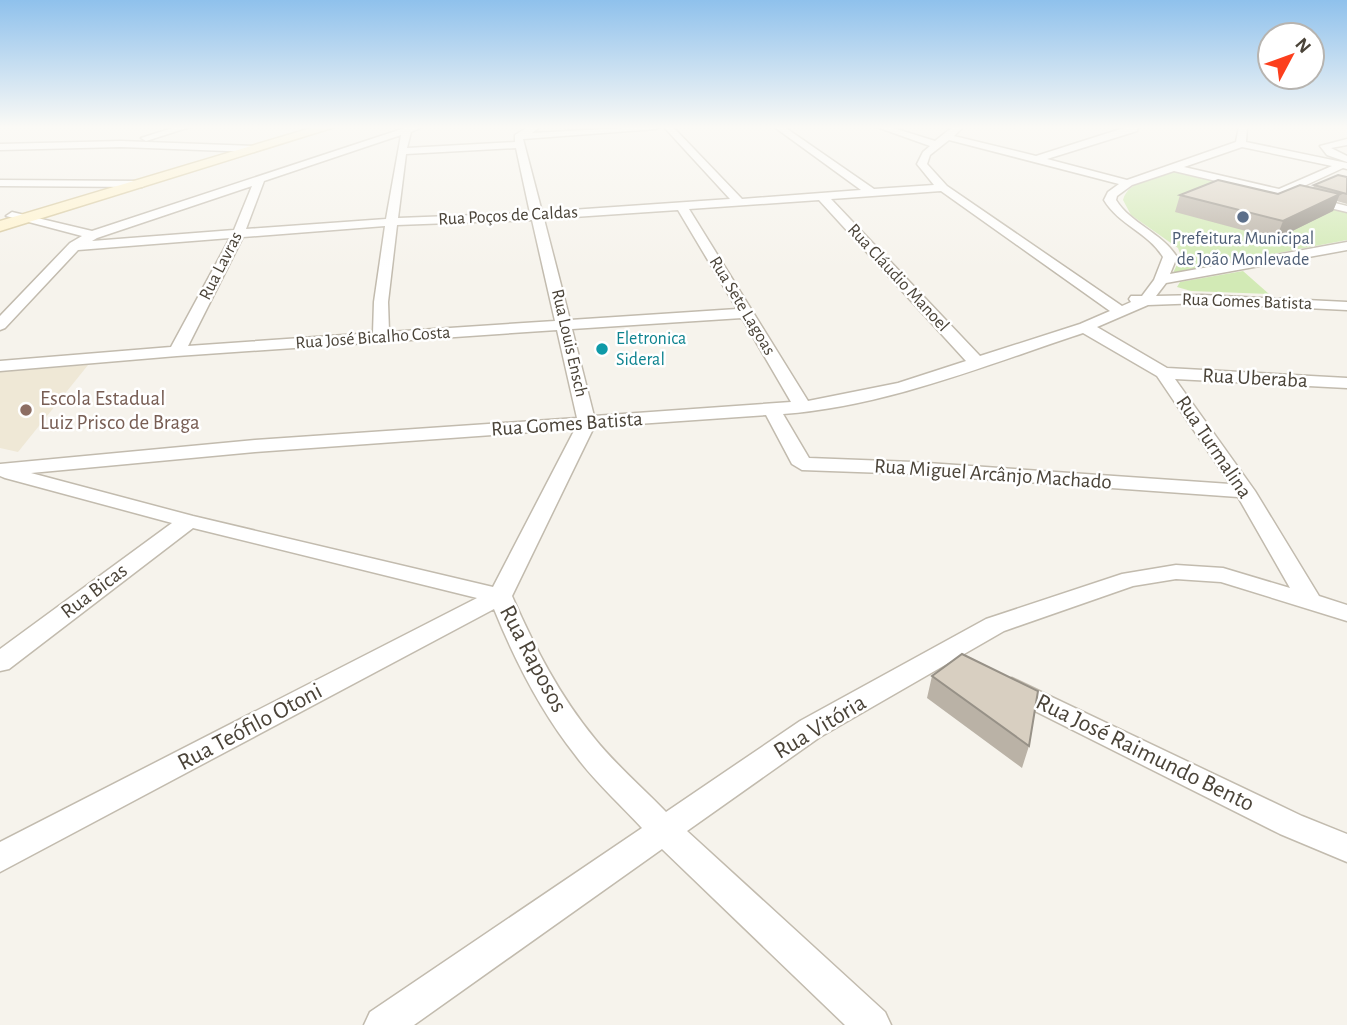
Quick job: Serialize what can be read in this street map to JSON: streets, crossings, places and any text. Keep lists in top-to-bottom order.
{
  "streets": {
    "street": [
      "Rua Poços de Caldas",
      "Rua Lavras",
      "Rua Cláudio Manoel",
      "Rua Gomes Batista",
      "Rua Sete Lagoas",
      "Rua José Bicalho Costa",
      "Rua Louis Ensch",
      "Rua Uberaba",
      "Rua Turmalina",
      "Rua Miguel Arcânjo Machado",
      "Rua Bicas",
      "Rua Raposos",
      "Rua Teófilo Otoni",
      "Rua Vitória",
      "Rua José Raimundo Bento"
    ]
  },
  "crossings": [
    ["Rua Poços de Caldas", "Rua Lavras"],
    ["Rua Poços de Caldas", "Rua Cláudio Manoel"],
    ["Rua Poços de Caldas", "Rua Sete Lagoas"],
    ["Rua Poços de Caldas", "Rua Louis Ensch"],
    ["Rua Lavras", "Rua José Bicalho Costa"],
    ["Rua Cláudio Manoel", "Rua Gomes Batista"],
    ["Rua Gomes Batista", "Rua Sete Lagoas"],
    ["Rua Gomes Batista", "Rua Louis Ensch"],
    ["Rua Gomes Batista", "Rua Turmalina"],
    ["Rua Gomes Batista", "Rua Miguel Arcânjo Machado"],
    ["Rua Gomes Batista", "Rua Raposos"],
    ["Rua Sete Lagoas", "Rua José Bicalho Costa"],
    ["Rua José Bicalho Costa", "Rua Louis Ensch"],
    ["Rua Louis Ensch", "Rua Raposos"],
    ["Rua Louis Ensch", "Rua Teófilo Otoni"],
    ["Rua Uberaba", "Rua Turmalina"],
    ["Rua Turmalina", "Rua Miguel Arcânjo Machado"],
    ["Rua Turmalina", "Rua Vitória"],
    ["Rua Bicas", "Rua Raposos"],
    ["Rua Raposos", "Rua Teófilo Otoni"],
    ["Rua Raposos", "Rua Vitória"],
    ["Rua Vitória", "Rua José Raimundo Bento"]
  ],
  "places": ["Prefeitura Municipal de João Monlevade", "Eletronica Sideral", "Escola Estadual Luiz Prisco de Braga"],
  "north": "top right"
}
